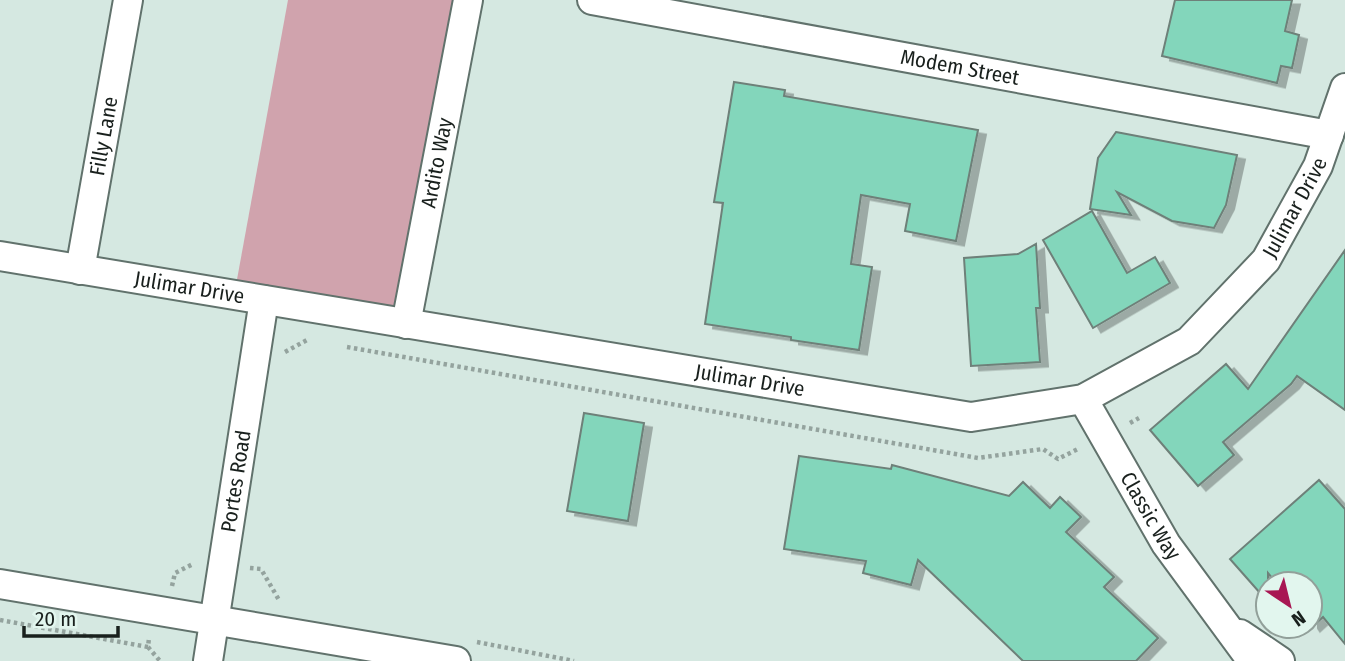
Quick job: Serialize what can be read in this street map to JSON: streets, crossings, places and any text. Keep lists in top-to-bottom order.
{
  "streets": {
    "street": [
      "Modem Street",
      "Filly Lane",
      "Ardito Way",
      "Julimar Drive",
      "Portes Road",
      "Classic Way"
    ]
  },
  "crossings": [
    ["Modem Street", "Julimar Drive"],
    ["Filly Lane", "Julimar Drive"],
    ["Ardito Way", "Julimar Drive"],
    ["Julimar Drive", "Portes Road"],
    ["Julimar Drive", "Classic Way"]
  ],
  "scale_bar": "20 m",
  "north": "bottom right"
}
